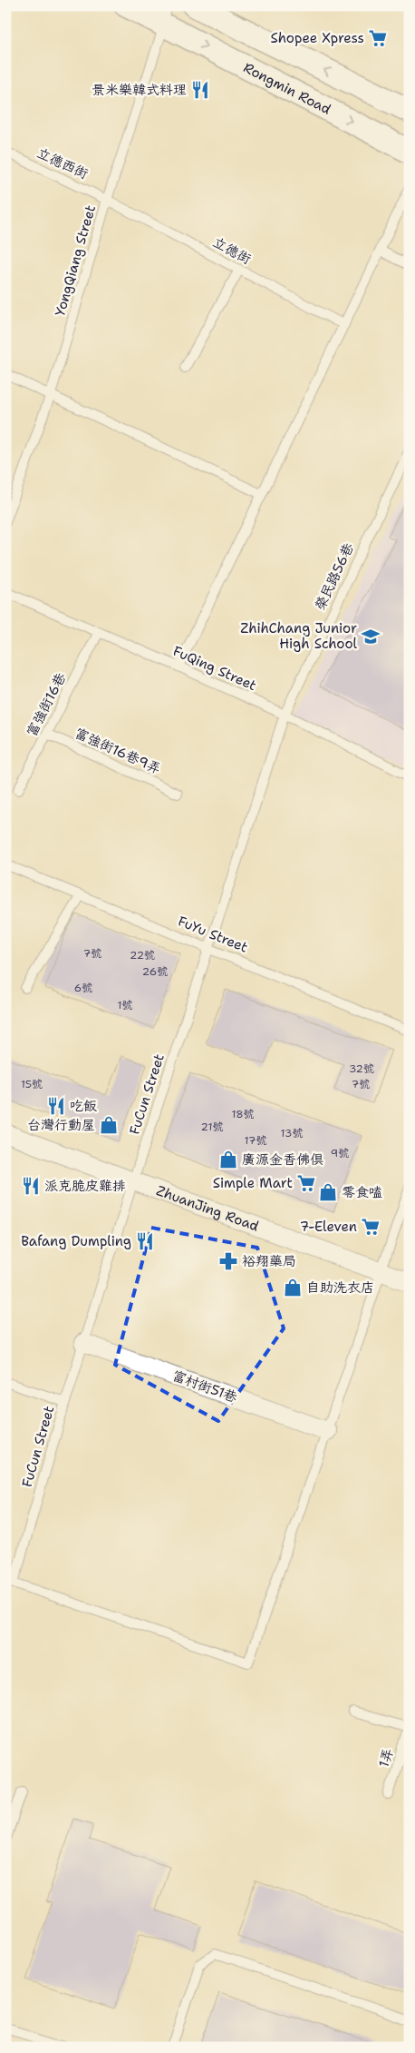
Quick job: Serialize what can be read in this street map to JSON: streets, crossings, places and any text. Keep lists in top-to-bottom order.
{
  "streets": {
    "street": ["Rongmin Road", "ZhuanJing Road", "富村街51巷"],
    "lane": [
      "立德西街",
      "立德街",
      "YongQiang Street",
      "榮民路56巷",
      "FuQing Street",
      "富強街16巷",
      "富強街16巷9弄",
      "FuYu Street",
      "FuCun Street",
      "1弄"
    ]
  },
  "crossings": [
    ["Rongmin Road", "YongQiang Street"],
    ["立德西街", "立德街"],
    ["立德西街", "YongQiang Street"],
    ["立德街", "YongQiang Street"],
    ["榮民路56巷", "FuQing Street"],
    ["榮民路56巷", "FuCun Street"],
    ["FuQing Street", "富強街16巷"],
    ["FuQing Street", "FuCun Street"],
    ["富強街16巷", "富強街16巷9弄"],
    ["FuYu Street", "FuCun Street"],
    ["FuCun Street", "ZhuanJing Road"],
    ["FuCun Street", "富村街51巷"]
  ],
  "places": {
    "supermarket": ["Shopee Xpress", "Simple Mart", "7-Eleven"],
    "restaurant": [
      "景米樂韓式料理",
      "吃飯",
      "派克脆皮雞排",
      "Bafang Dumpling"
    ],
    "school or university": ["ZhihChang Junior High School"],
    "shop": [
      "台灣行動屋",
      "廣源金香佛俱",
      "零食嗑",
      "自助洗衣店"
    ],
    "pharmacy": ["裕翔藥局"]
  },
  "house_numbers": [
    "7號",
    "22號",
    "26號",
    "6號",
    "1號",
    "32號",
    "15號",
    "7號",
    "18號",
    "21號",
    "13號",
    "17號",
    "9號"
  ]
}
